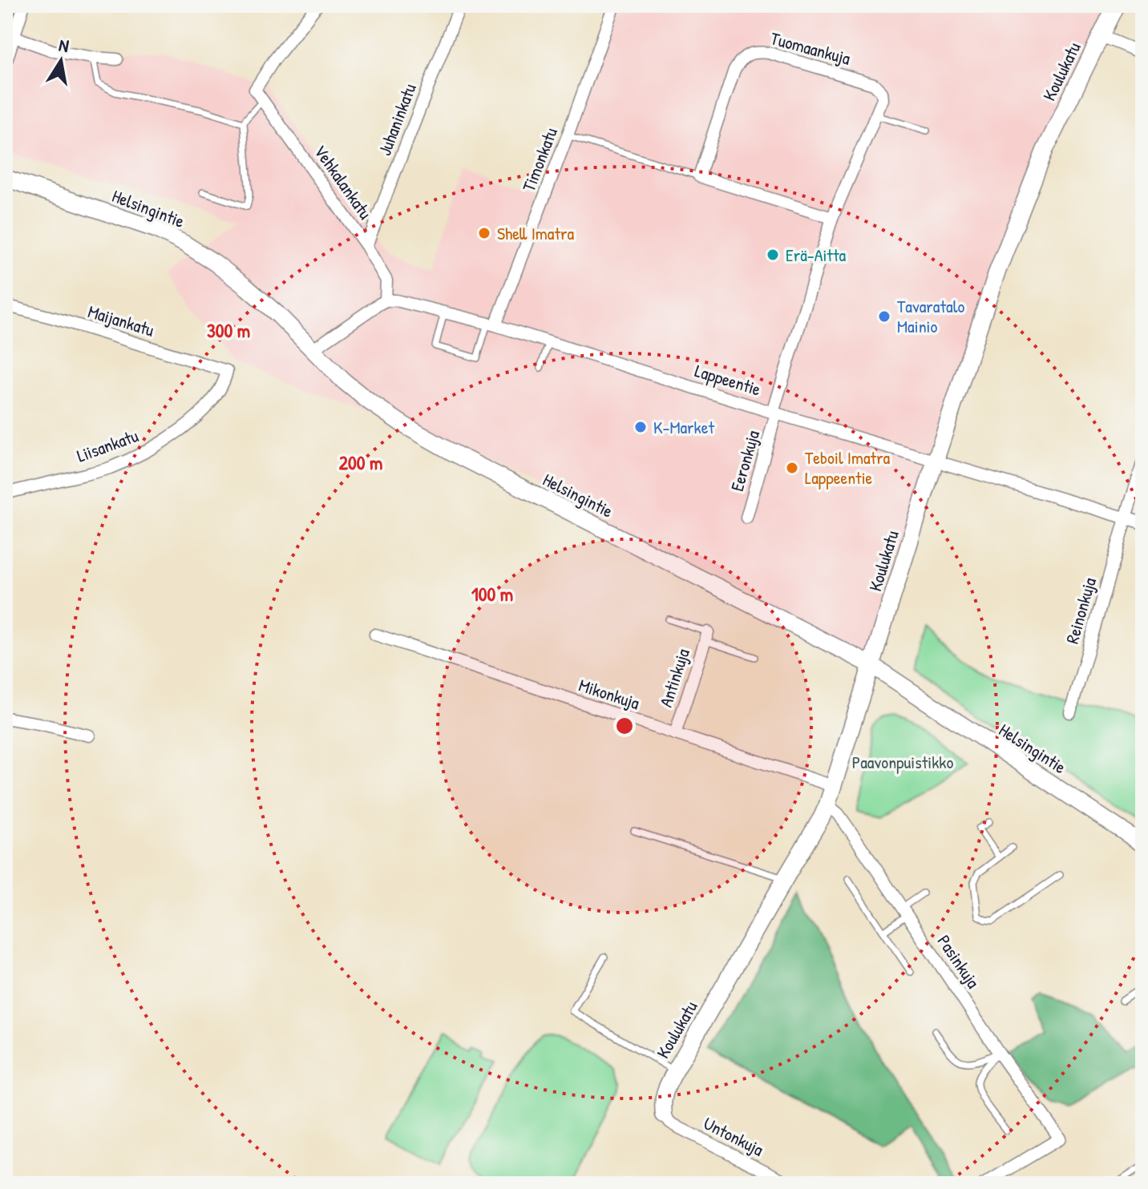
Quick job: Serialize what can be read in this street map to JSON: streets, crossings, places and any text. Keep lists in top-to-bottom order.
{
  "streets": {
    "main road": ["Koulukatu", "Helsingintie"],
    "street": [
      "Tuomaankuja",
      "Juhaninkatu",
      "Timonkatu",
      "Vehkalankatu",
      "Maijankatu",
      "Lappeentie",
      "Liisankatu",
      "Eeronkuja",
      "Reinonkuja",
      "Antinkuja",
      "Mikonkuja",
      "Pasinkuja",
      "Untonkuja"
    ]
  },
  "crossings": [
    ["Tuomaankuja", "Lappeentie"],
    ["Tuomaankuja", "Eeronkuja"],
    ["Koulukatu", "Helsingintie"],
    ["Koulukatu", "Lappeentie"],
    ["Koulukatu", "Mikonkuja"],
    ["Koulukatu", "Pasinkuja"],
    ["Koulukatu", "Untonkuja"],
    ["Juhaninkatu", "Vehkalankatu"],
    ["Timonkatu", "Lappeentie"],
    ["Vehkalankatu", "Lappeentie"],
    ["Maijankatu", "Liisankatu"],
    ["Lappeentie", "Eeronkuja"],
    ["Lappeentie", "Reinonkuja"],
    ["Antinkuja", "Mikonkuja"]
  ],
  "parks": ["Paavonpuistikko"],
  "places": [
    "Shell Imatra",
    "Erä-Aitta",
    "Tavaratalo Mainio",
    "K-Market",
    "Teboil Imatra Lappeentie"
  ],
  "north": "top",
  "rings": ["300 m", "200 m", "100 m"]
}
